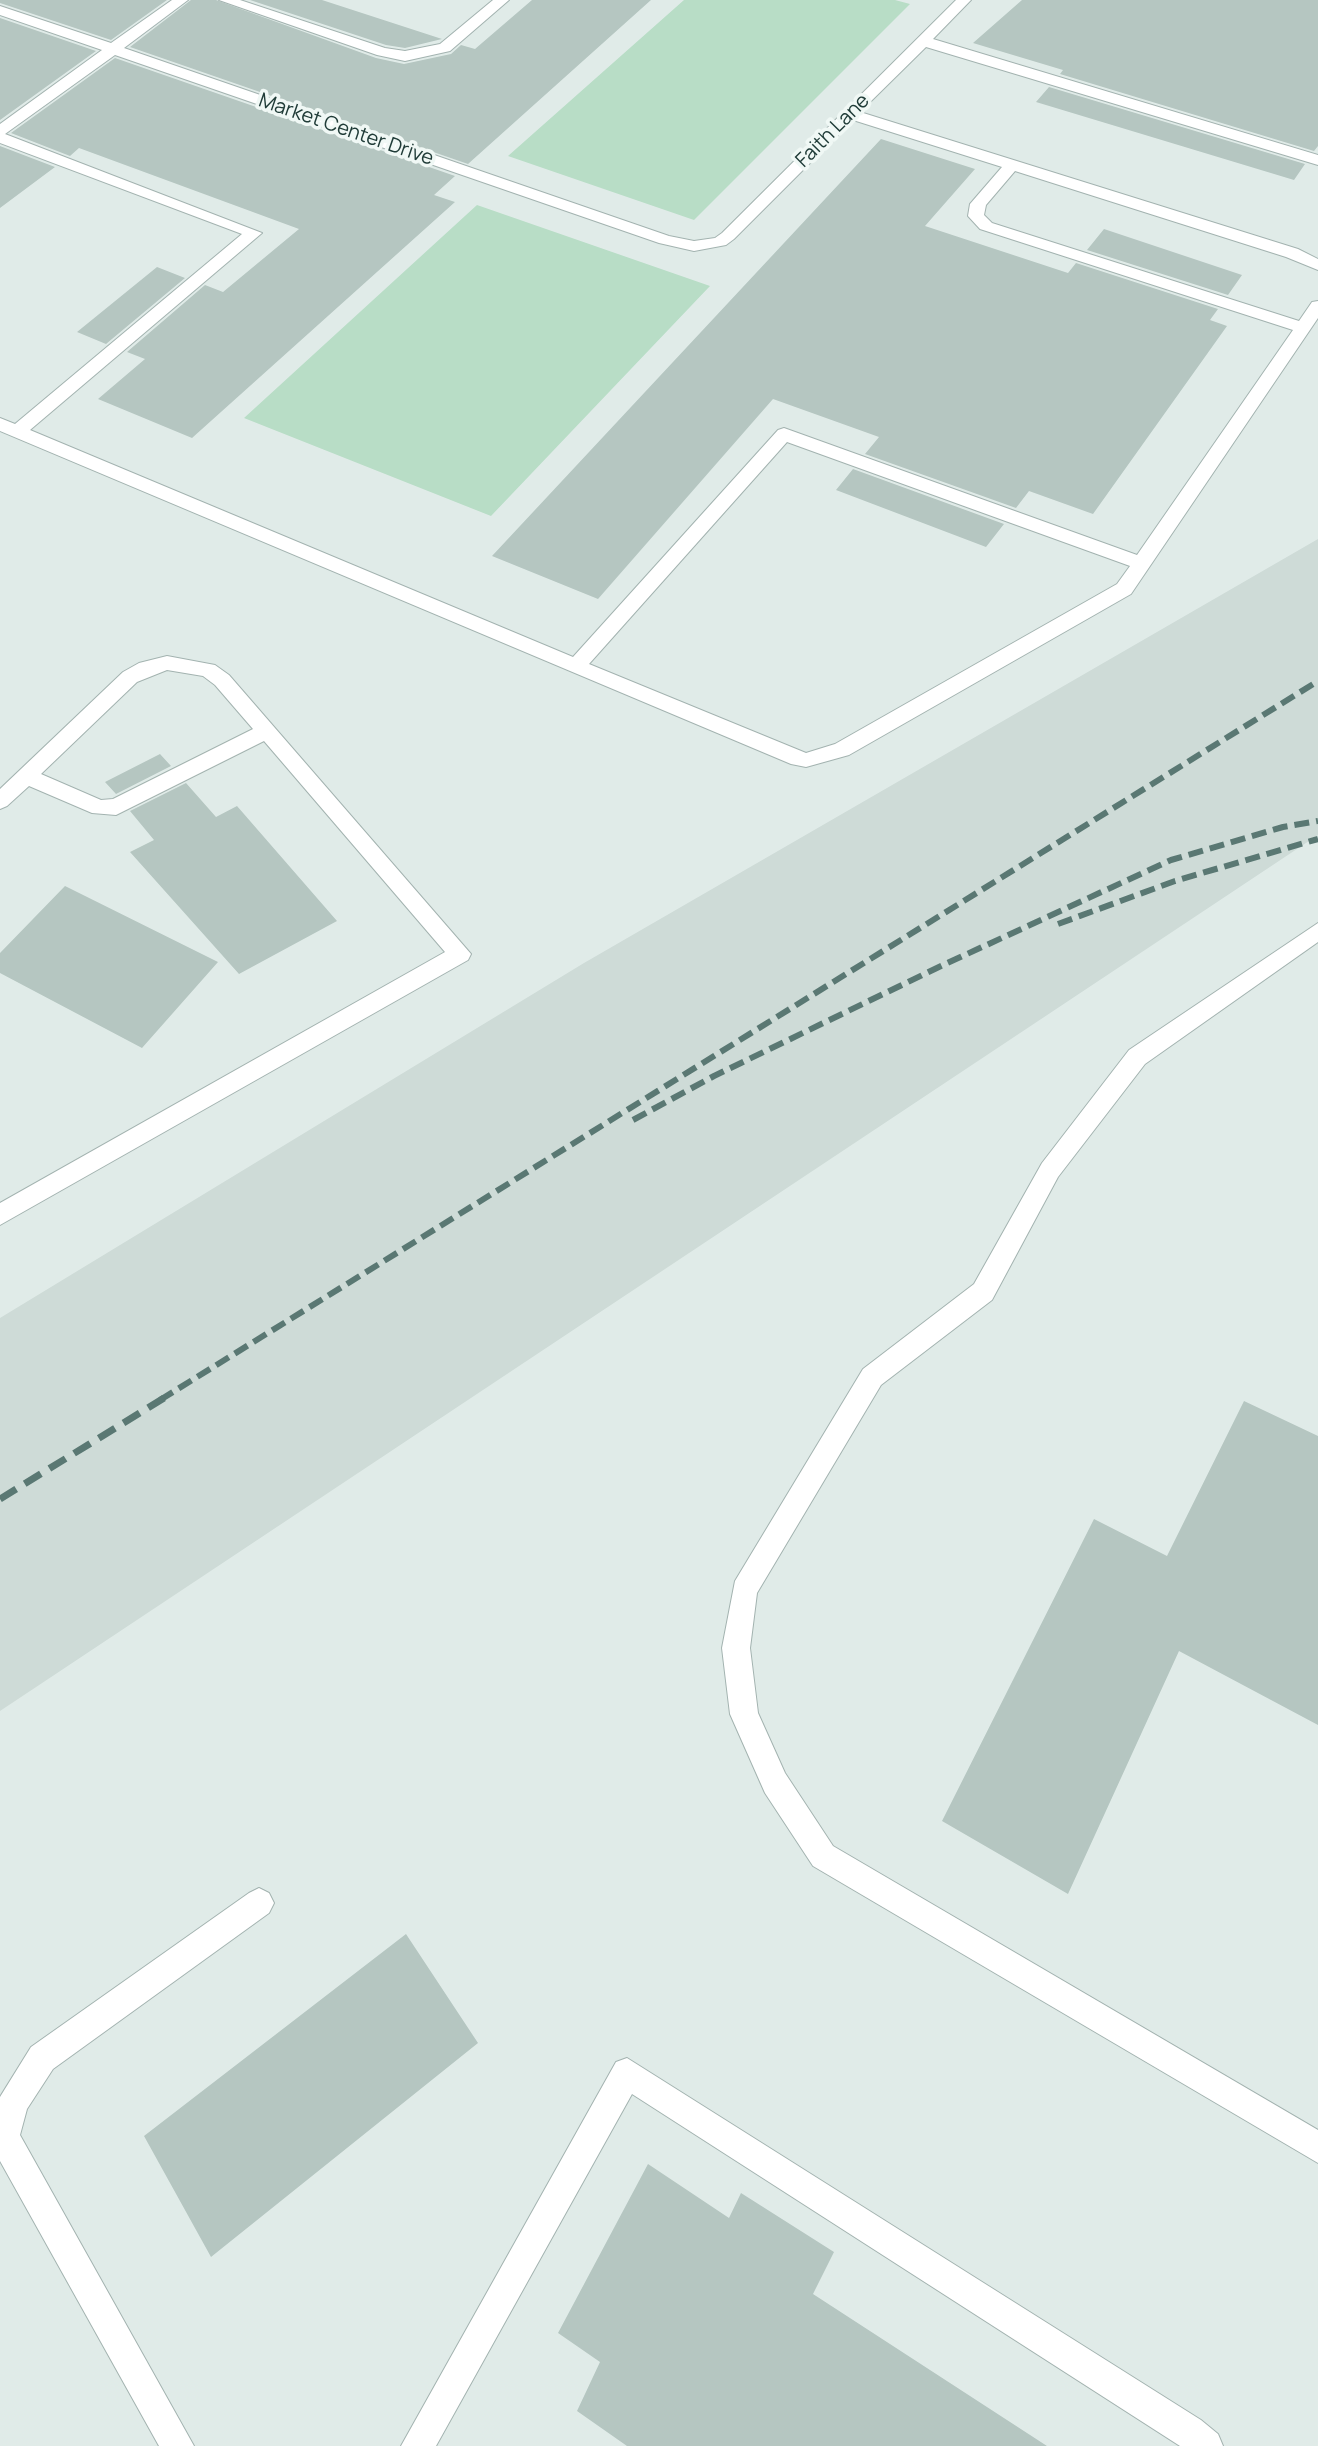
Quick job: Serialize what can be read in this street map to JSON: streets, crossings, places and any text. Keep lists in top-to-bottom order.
{
  "streets": {
    "street": ["Market Center Drive", "Faith Lane"]
  },
  "crossings": [
    ["Market Center Drive", "Faith Lane"]
  ]
}
